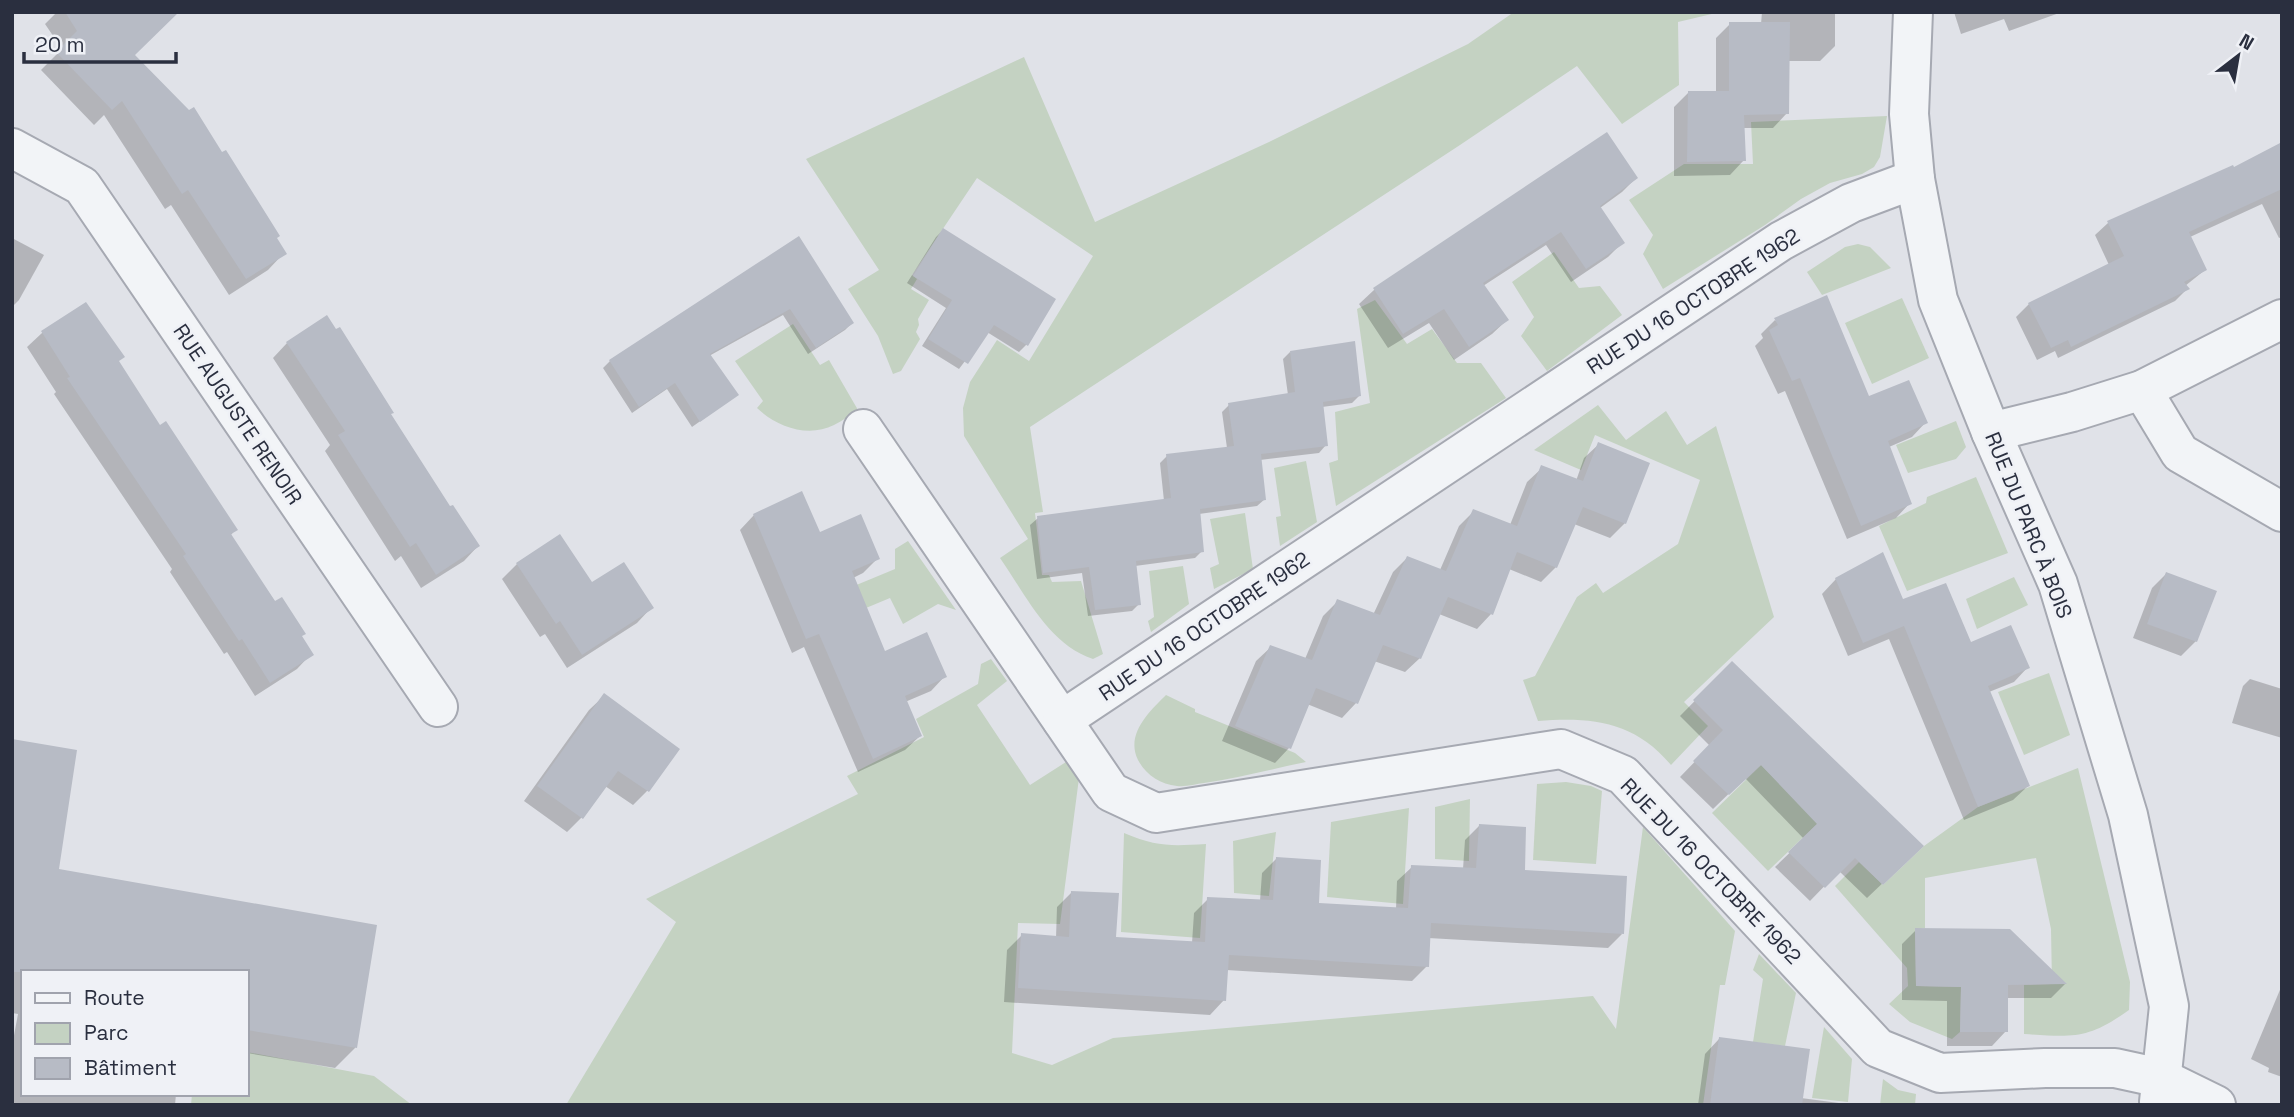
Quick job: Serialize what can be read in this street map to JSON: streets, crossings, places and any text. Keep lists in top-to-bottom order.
{
  "streets": {
    "street": ["RUE DU 16 OCTOBRE 1962", "RUE AUGUSTE RENOIR", "RUE DU PARC À BOIS"]
  },
  "crossings": [
    ["RUE DU 16 OCTOBRE 1962", "RUE DU PARC À BOIS"]
  ],
  "legend": ["Route", "Parc", "Bâtiment"],
  "scale_bar": "20 m",
  "north": "top right"
}
